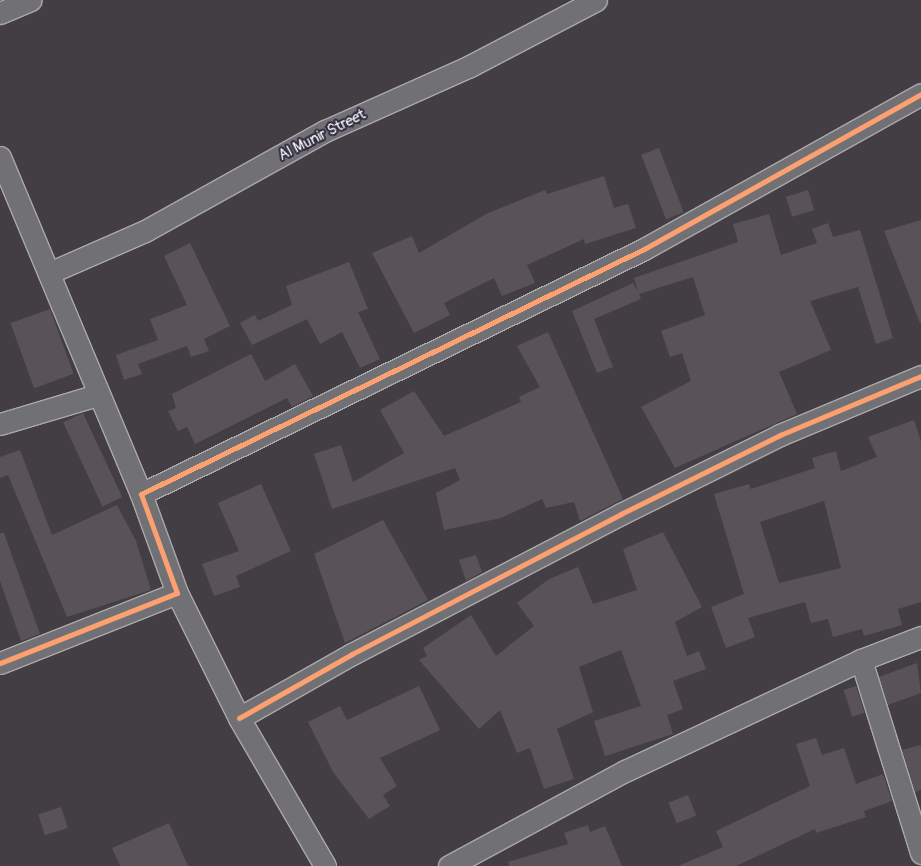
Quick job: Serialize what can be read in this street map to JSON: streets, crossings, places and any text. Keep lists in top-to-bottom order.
{
  "streets": {
    "street": ["Al Munir Street"]
  }
}
